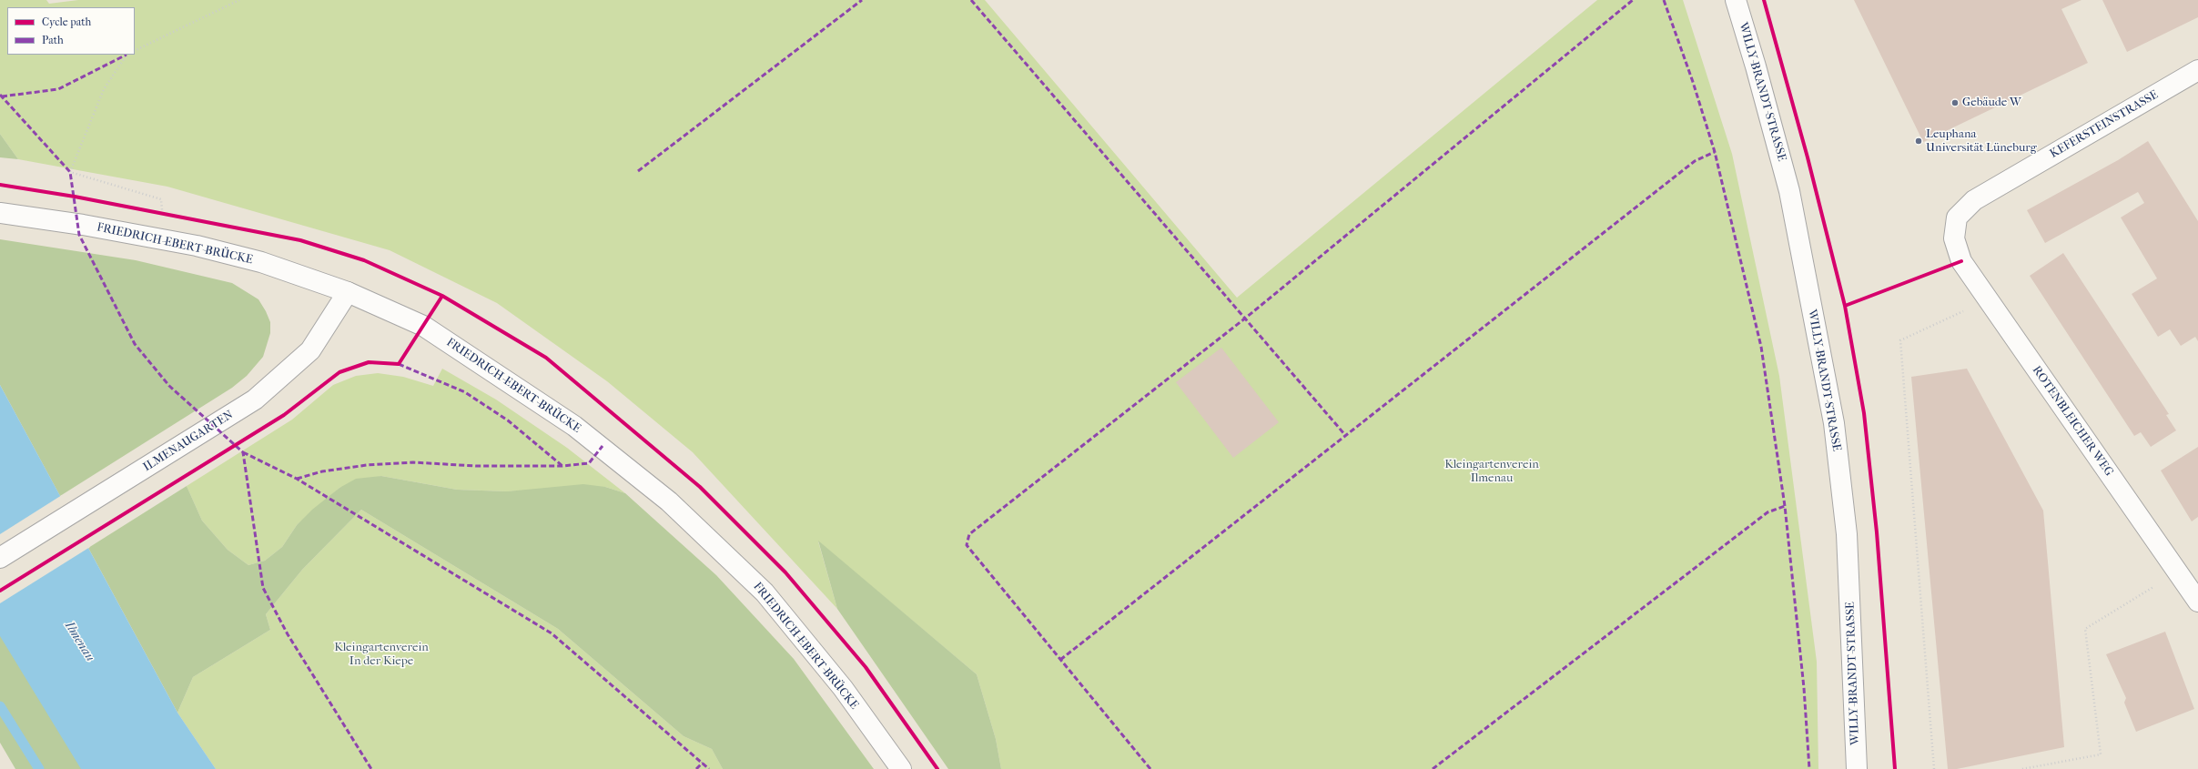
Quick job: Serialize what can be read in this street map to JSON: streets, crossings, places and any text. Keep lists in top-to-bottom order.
{
  "streets": {
    "main road": [
      "WILLY-BRANDT-STRASSE",
      "KEFERSTEINSTRASSE",
      "FRIEDRICH-EBERT-BRÜCKE",
      "ROTENBLEICHER WEG",
      "ILMENAUGARTEN"
    ]
  },
  "crossings": [
    ["KEFERSTEINSTRASSE", "ROTENBLEICHER WEG"],
    ["FRIEDRICH-EBERT-BRÜCKE", "ILMENAUGARTEN"]
  ],
  "water": ["Ilmenau"],
  "parks": ["Kleingartenverein Ilmenau", "Kleingartenverein In der Kiepe"],
  "places": ["Gebäude W", "Leuphana Universität Lüneburg"],
  "legend": ["Cycle path", "Path"]
}
